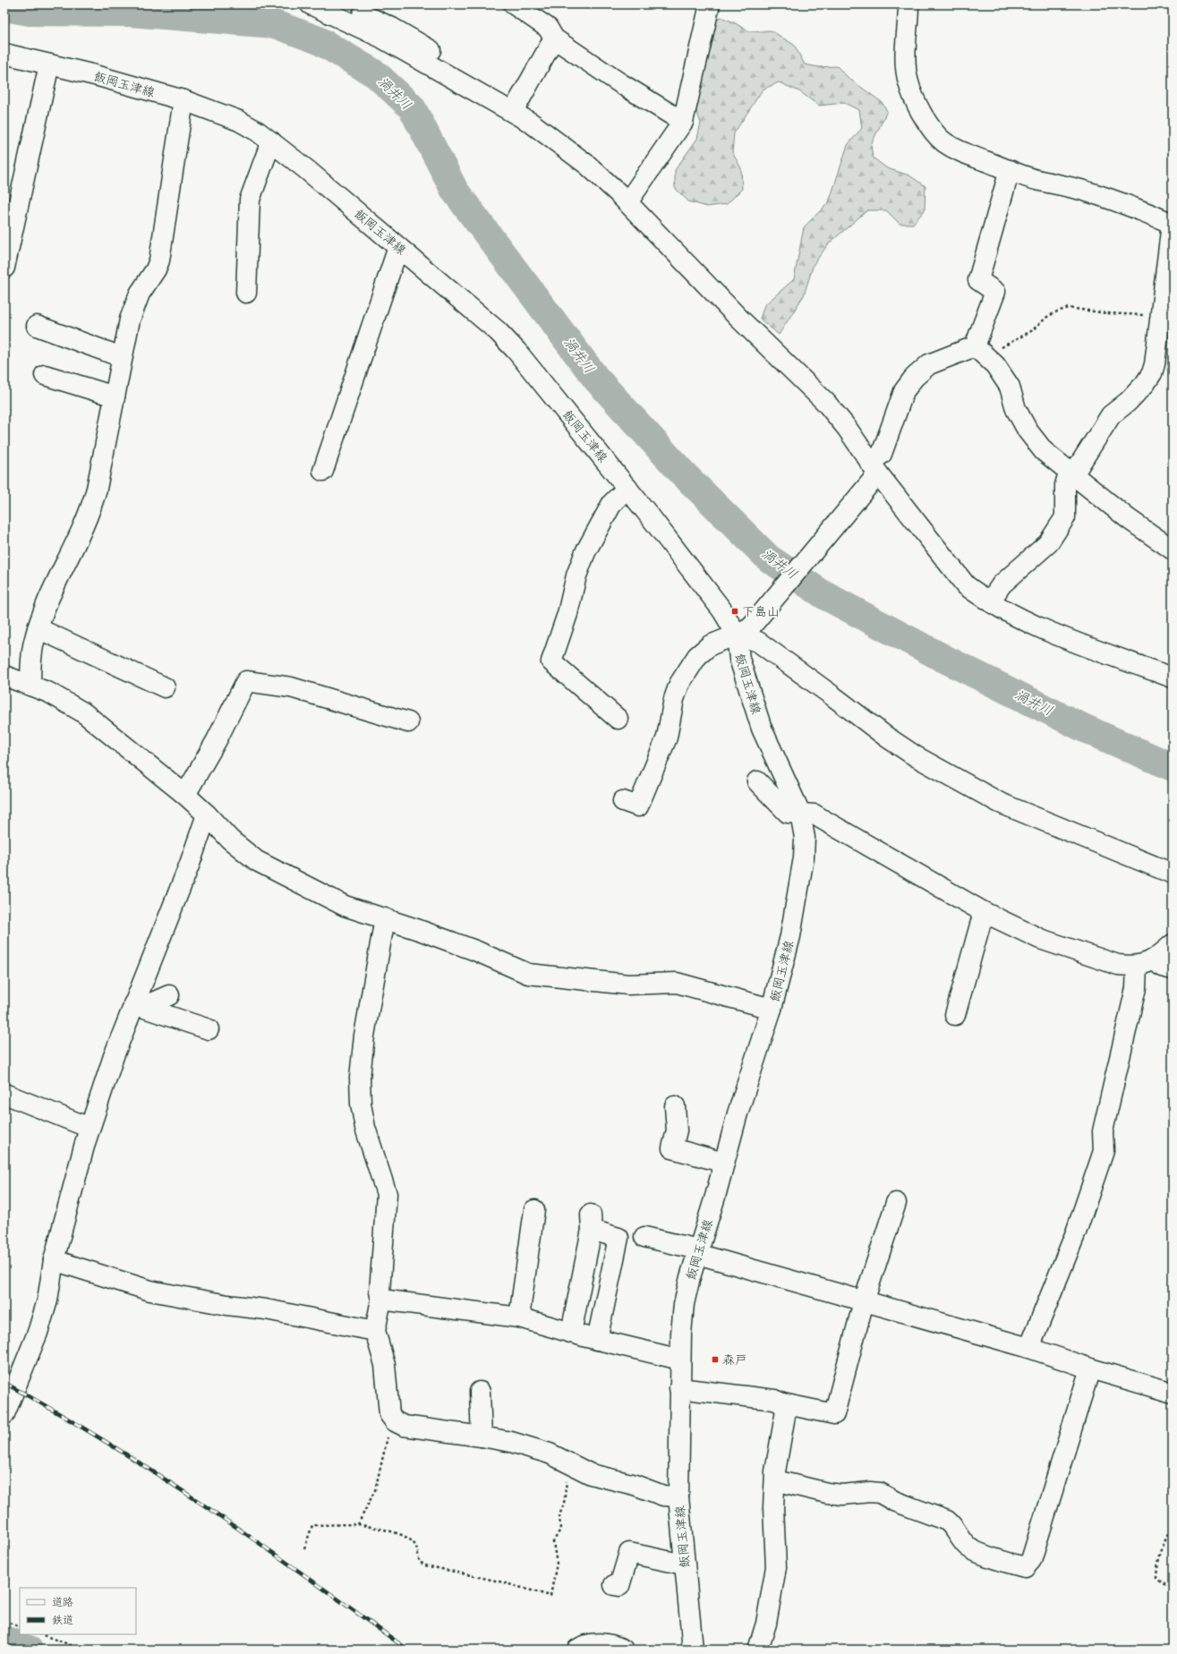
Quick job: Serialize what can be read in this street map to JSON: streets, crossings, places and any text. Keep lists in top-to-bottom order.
{
  "streets": {
    "street": ["飯岡玉津線"]
  },
  "water": ["渦井川"],
  "places": {
    "transit": ["下島山", "森戸"]
  },
  "legend": ["道路", "鉄道"]
}
